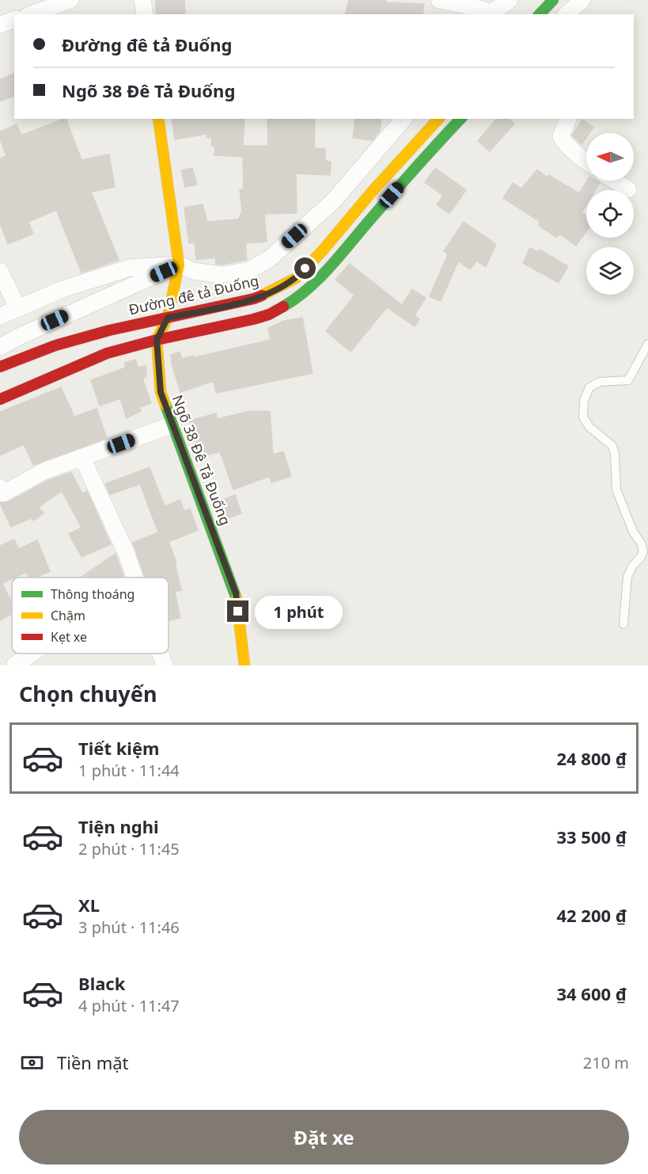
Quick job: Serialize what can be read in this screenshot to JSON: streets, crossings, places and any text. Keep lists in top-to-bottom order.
{
  "streets": {
    "street": ["Đường đê tả Đuống", "Ngõ 38 Đê Tả Đuống"]
  },
  "legend": ["Thông thoáng", "Chậm", "Kẹt xe"],
  "north": "left",
  "page": {
    "banner": ["Đường đê tả Đuống", "Ngõ 38 Đê Tả Đuống"],
    "bubble": "1 phút",
    "heading": "Chọn chuyến",
    "list": [
      {
        "name": "Tiết kiệm",
        "note": "1 phút · 11:44",
        "value": "24 800 ₫"
      },
      {
        "name": "Tiện nghi",
        "note": "2 phút · 11:45",
        "value": "33 500 ₫"
      },
      {
        "name": "XL",
        "note": "3 phút · 11:46",
        "value": "42 200 ₫"
      },
      {
        "name": "Black",
        "note": "4 phút · 11:47",
        "value": "34 600 ₫"
      }
    ],
    "pay": ["Tiền mặt", "210 m"],
    "buttons": "Đặt xe"
  }
}
